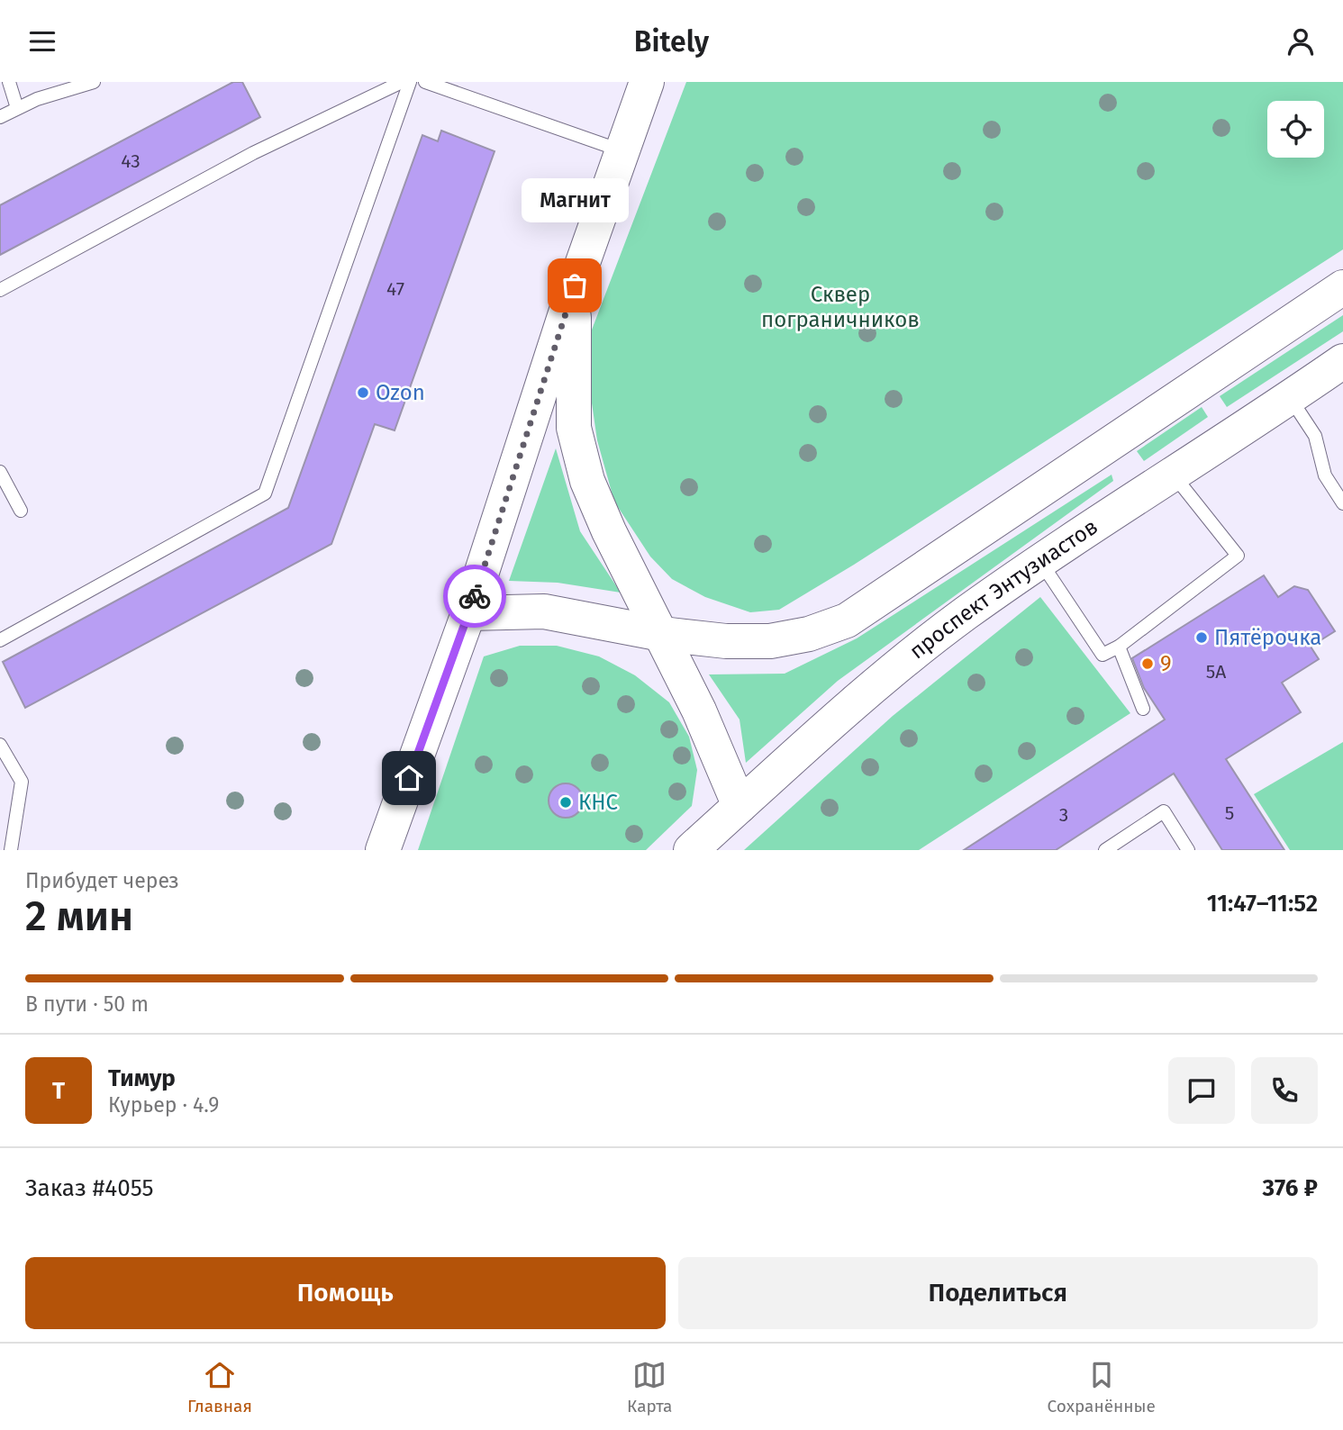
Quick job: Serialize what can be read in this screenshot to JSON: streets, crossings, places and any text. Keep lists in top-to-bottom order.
{
  "streets": {
    "main road": ["проспект Энтузиастов"]
  },
  "parks": ["Сквер пограничников"],
  "places": [
    "Магнит",
    "Ozon",
    "Пятёрочка",
    "9",
    "КНС"
  ],
  "house_numbers": [
    "43",
    "47",
    "5А",
    "5",
    "3"
  ],
  "page": {
    "header": "Bitely",
    "bubble": "Магнит",
    "heading": ["2 мин", "Прибудет через", "11:47–11:52"],
    "panel": [
      "Тимур",
      "Курьер · 4.9",
      "Заказ #4055",
      "376 ₽"
    ],
    "bar": "В пути · 50 m",
    "round": "Т",
    "buttons": ["Помощь", "Поделиться"],
    "tabs": ["Главная", "Карта", "Сохранённые"]
  }
}
